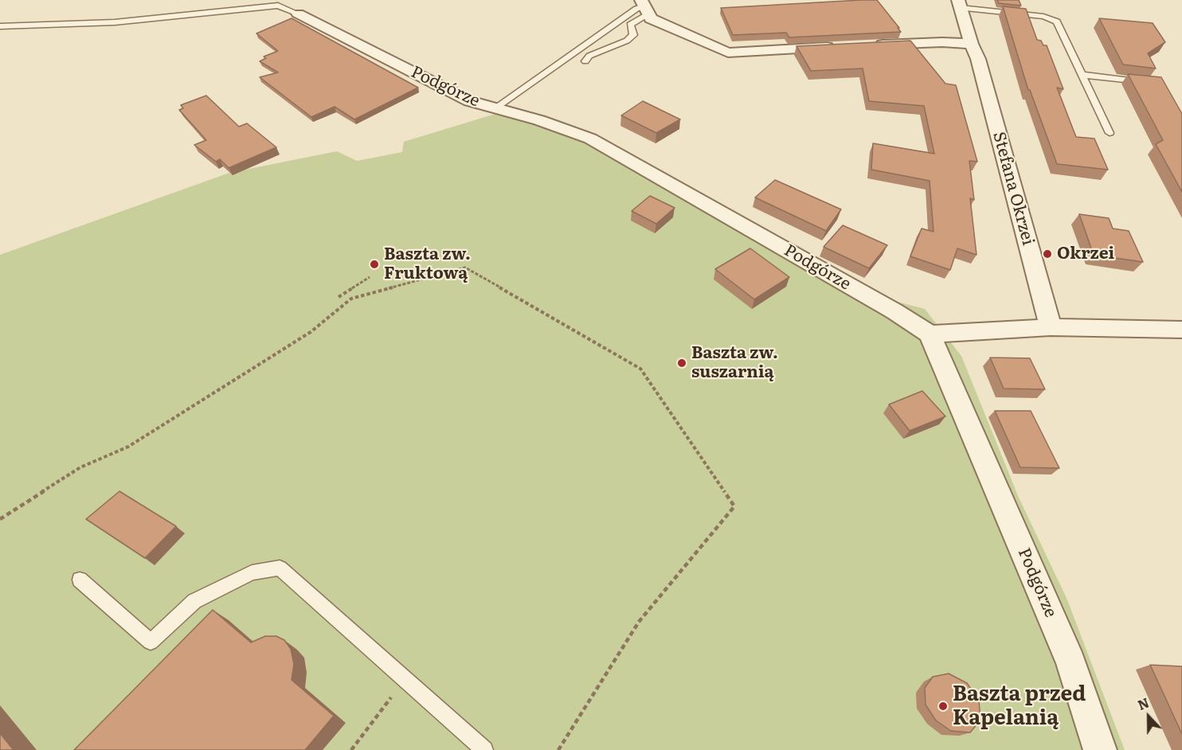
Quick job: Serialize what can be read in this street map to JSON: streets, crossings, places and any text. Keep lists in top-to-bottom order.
{
  "streets": {
    "street": ["Podgórze", "Stefana Okrzei"]
  },
  "places": [
    "Okrzei",
    "Baszta zw. Fruktową",
    "Baszta zw. suszarnią",
    "Baszta przed Kapelanią"
  ],
  "north": "top"
}
